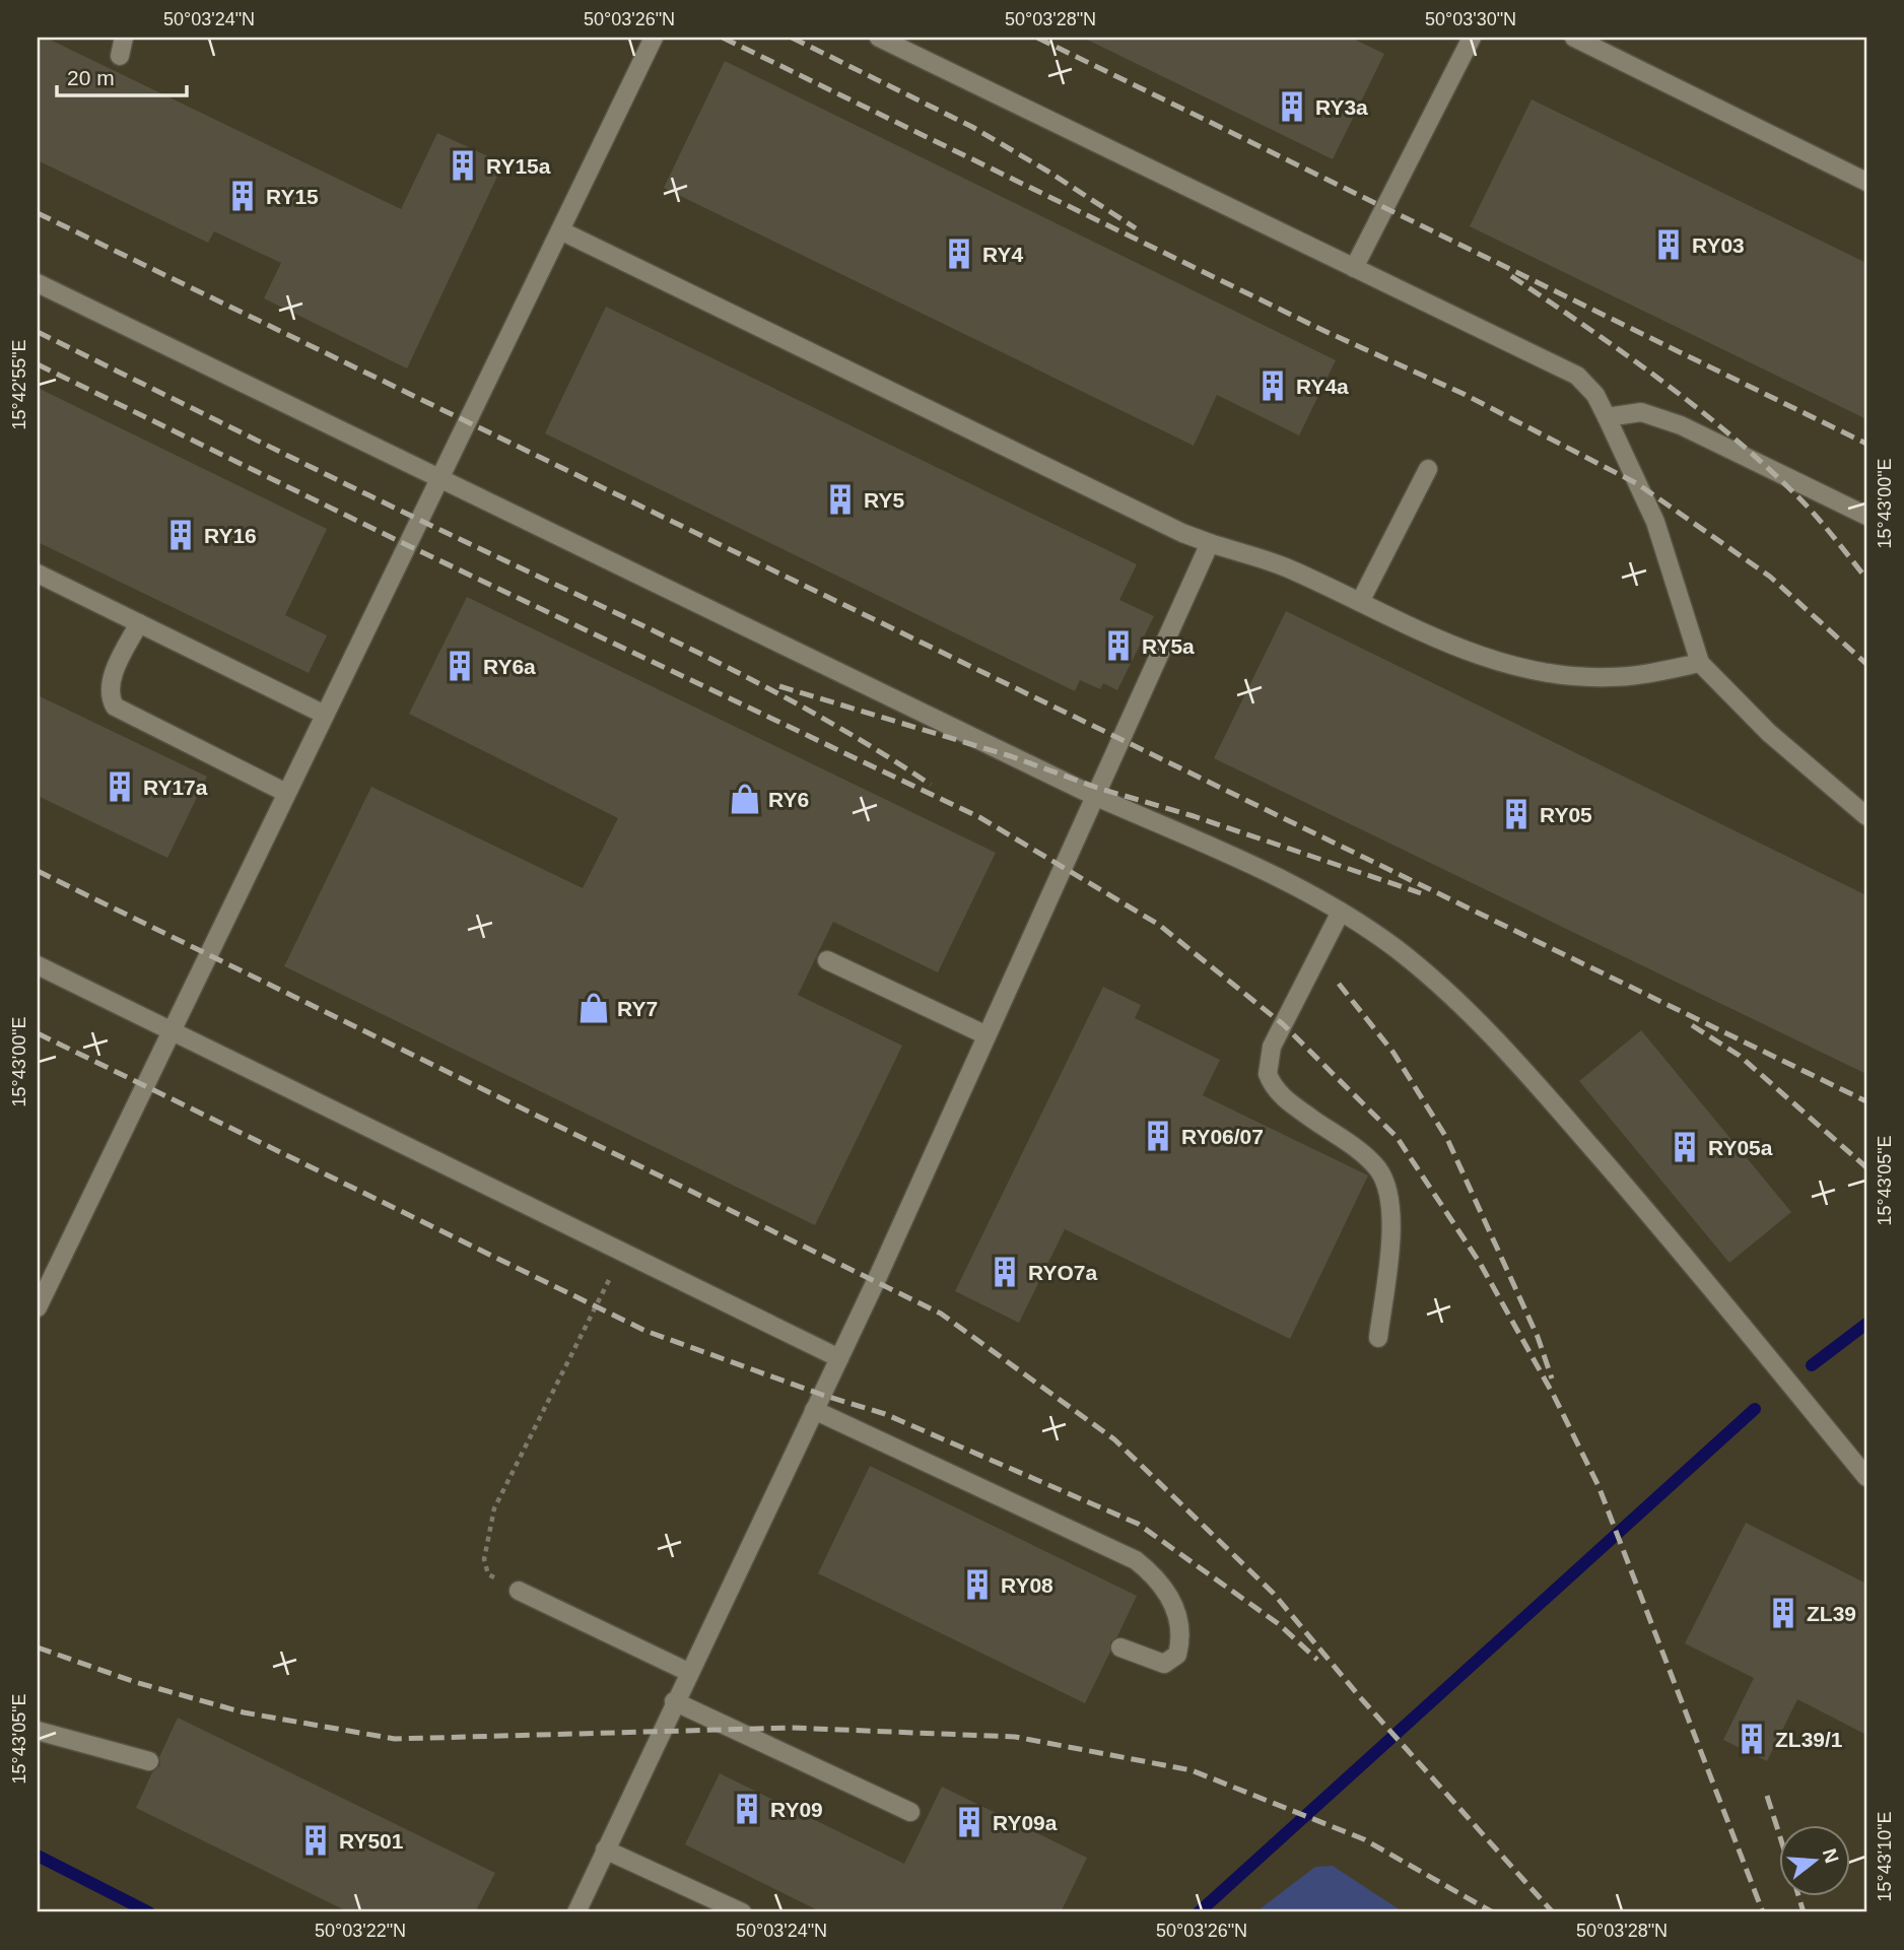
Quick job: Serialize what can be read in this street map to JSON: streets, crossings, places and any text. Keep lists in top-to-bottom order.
{
  "places": {
    "building": [
      "RY3a",
      "RY15a",
      "RY15",
      "RY03",
      "RY4",
      "RY4a",
      "RY5",
      "RY16",
      "RY5a",
      "RY6a",
      "RY17a",
      "RY05",
      "RY06/07",
      "RY05a",
      "RYO7a",
      "RY08",
      "ZL39",
      "ZL39/1",
      "RY09",
      "RY09a",
      "RY501"
    ],
    "shop": ["RY6", "RY7"]
  },
  "scale_bar": "20 m",
  "north": "right",
  "coordinates": [
    "50°03'24\"N",
    "50°03'26\"N",
    "50°03'28\"N",
    "50°03'30\"N",
    "15°42'55\"E",
    "15°43'00\"E",
    "15°43'05\"E",
    "15°43'10\"E",
    "50°03'22\"N"
  ]
}
